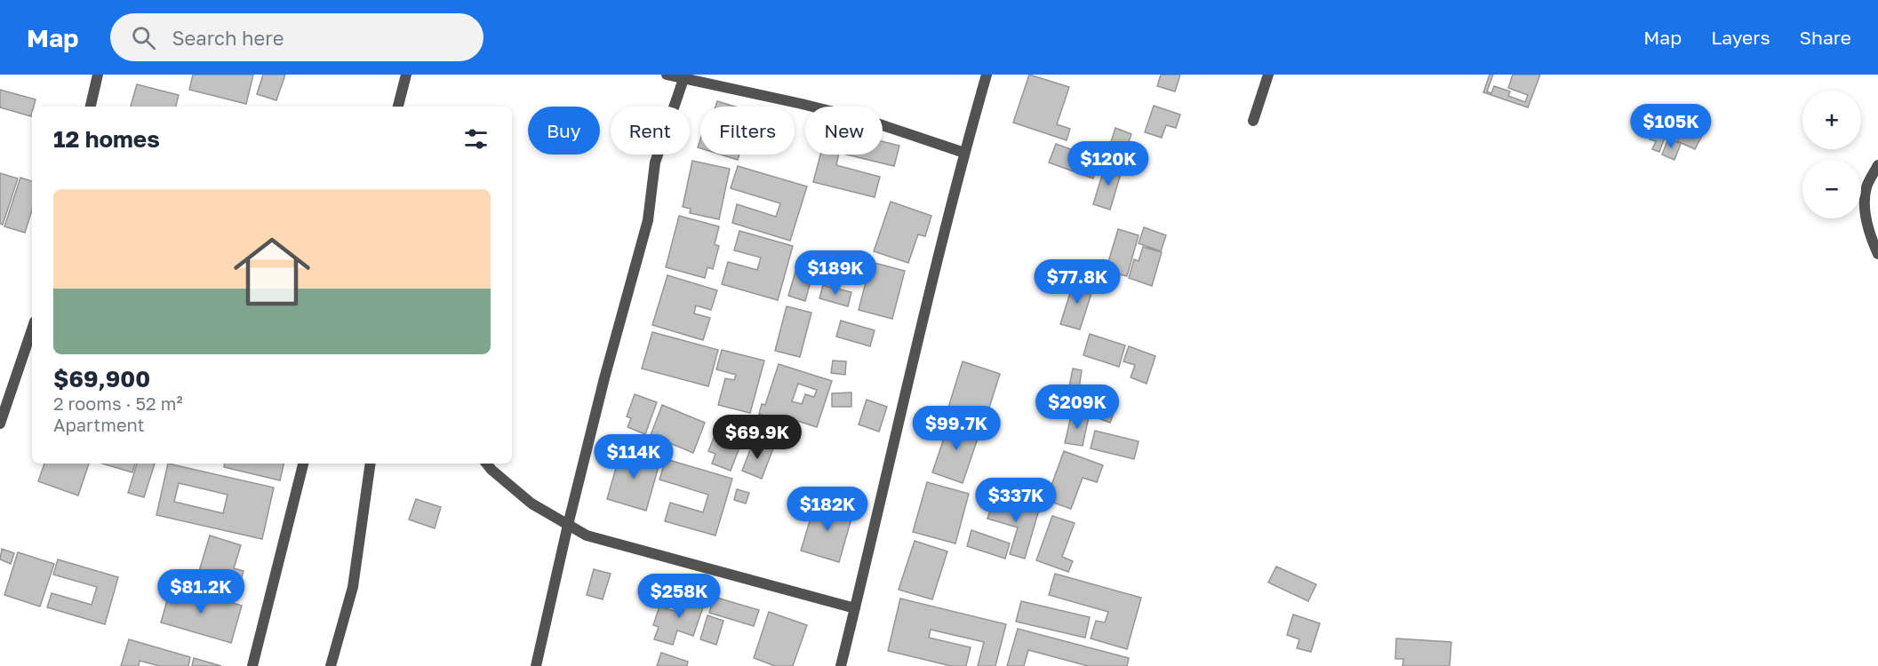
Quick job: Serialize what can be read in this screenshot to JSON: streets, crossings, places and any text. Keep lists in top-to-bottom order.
{
  "page": {
    "header": "Map",
    "search": "Search here",
    "nav": ["Map", "Layers", "Share"],
    "map_buttons": ["+", "−"],
    "price": [
      "$105K",
      "$120K",
      "$189K",
      "$77.8K",
      "$209K",
      "$99.7K",
      "$69.9K",
      "$114K",
      "$337K",
      "$182K",
      "$81.2K",
      "$258K"
    ],
    "chip": [
      "Buy",
      "Rent",
      "Filters",
      "New"
    ],
    "heading": "12 homes",
    "list": [
      {
        "name": "$69,900",
        "note": "2 rooms · 52 m² · Apartment"
      }
    ]
  }
}
